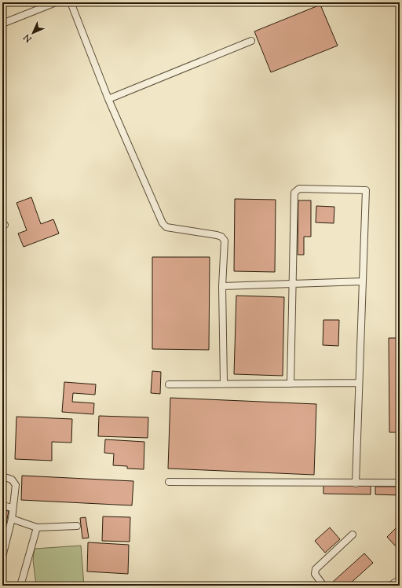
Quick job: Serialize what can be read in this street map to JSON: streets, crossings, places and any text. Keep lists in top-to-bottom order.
{
  "north": "bottom left"
}
